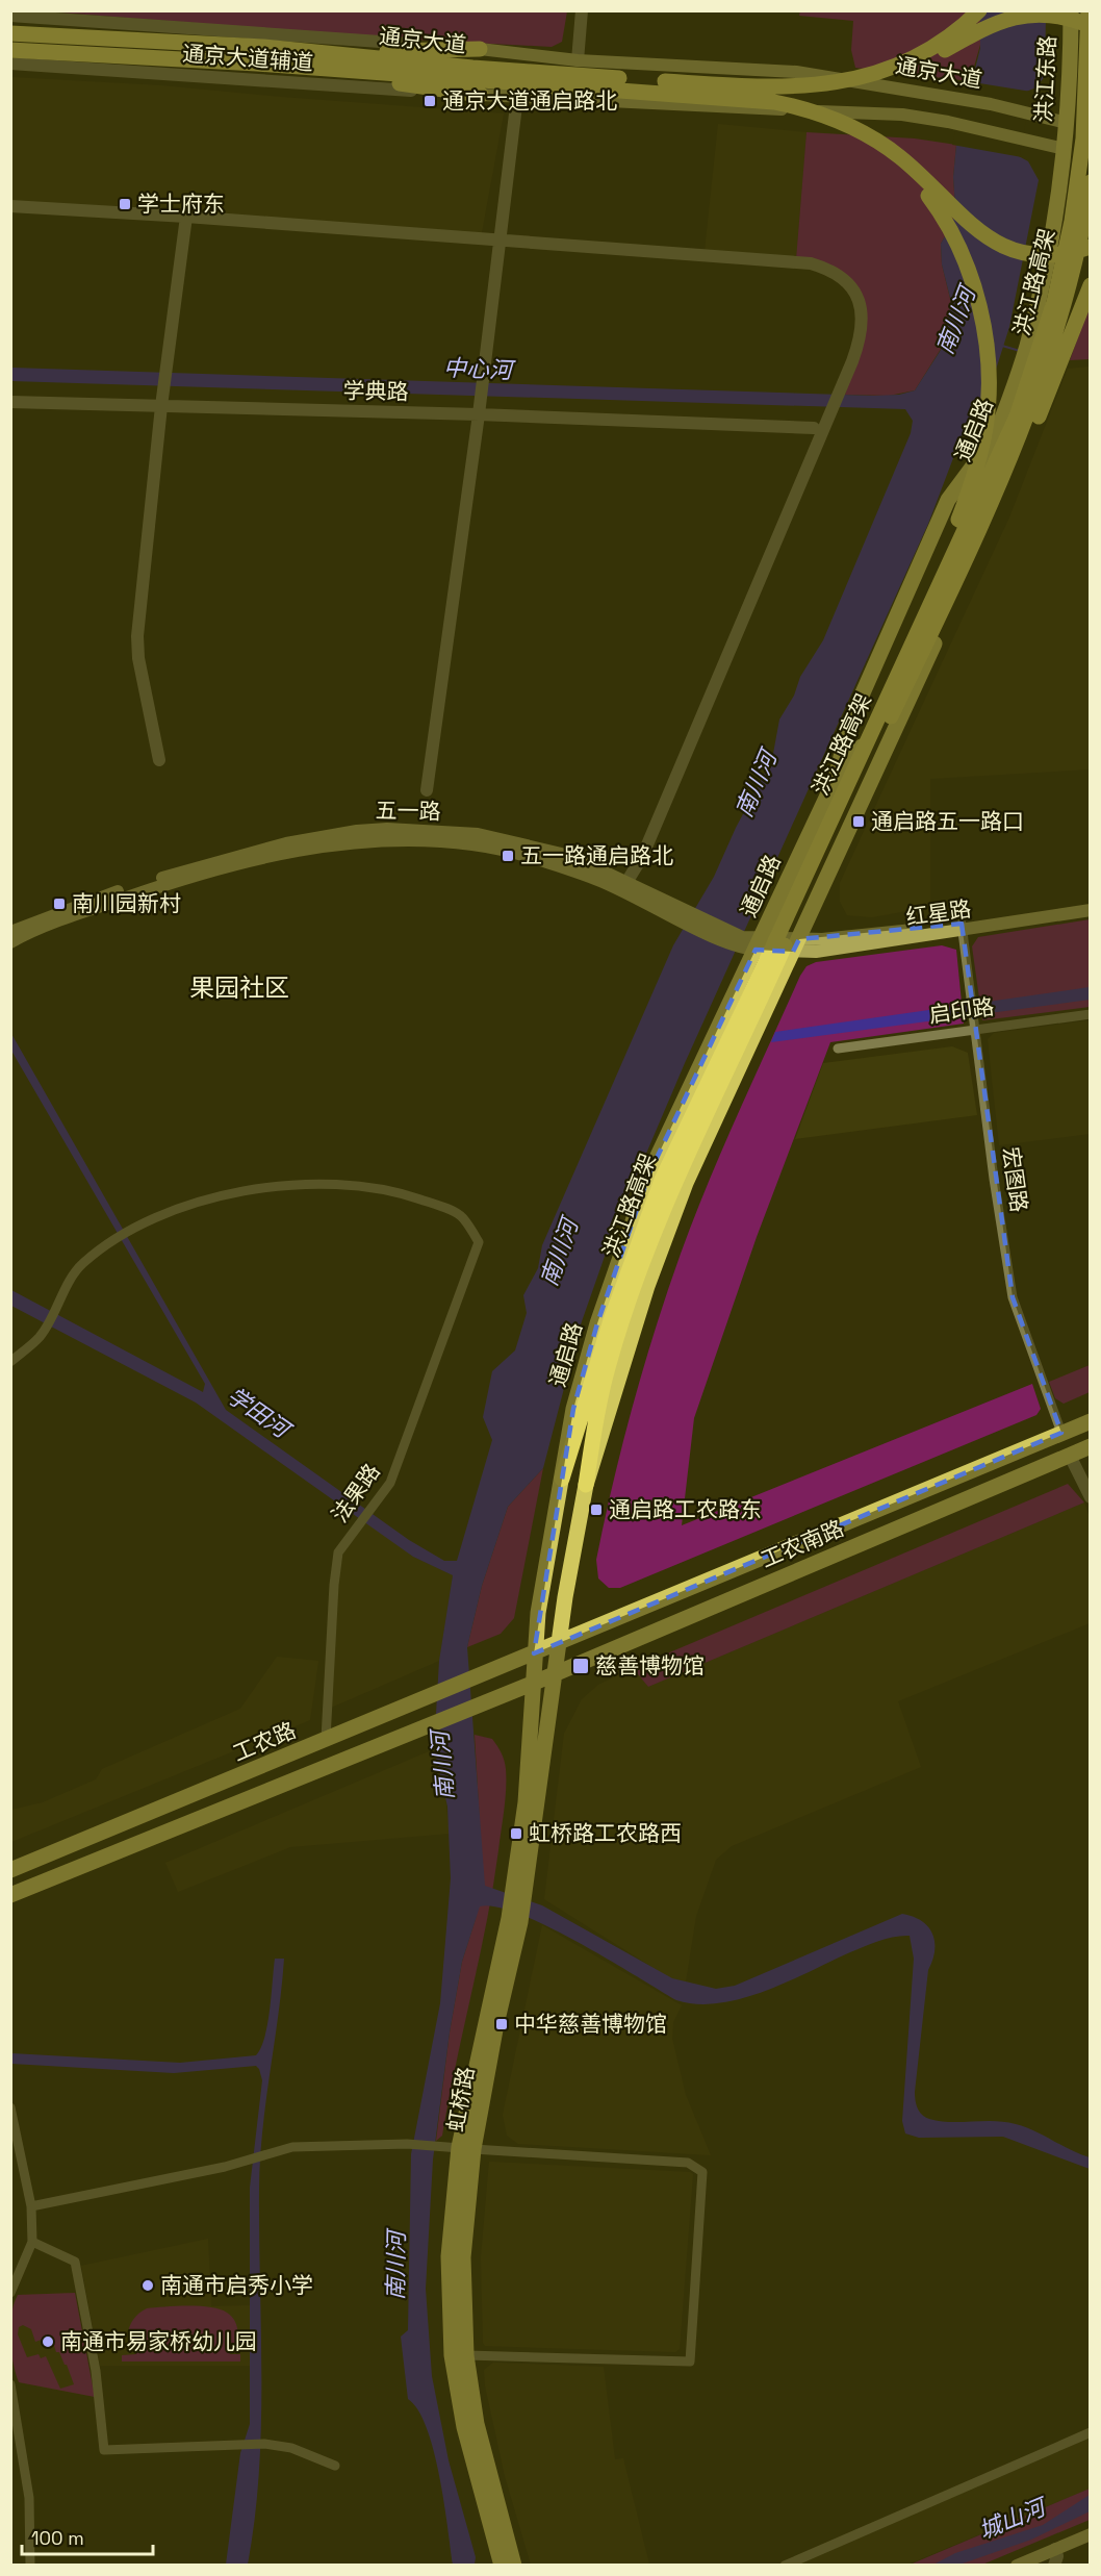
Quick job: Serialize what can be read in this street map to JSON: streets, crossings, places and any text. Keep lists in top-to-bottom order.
{
  "streets": {
    "highway": ["通京大道", "洪江路高架"],
    "main road": [
      "洪江东路",
      "通启路",
      "五一路",
      "红星路",
      "工农南路",
      "工农路",
      "虹桥路"
    ],
    "street": [
      "通京大道辅道",
      "学典路",
      "启印路",
      "宏图路",
      "法果路"
    ]
  },
  "crossings": [
    ["通京大道", "通京大道辅道"],
    ["通京大道", "洪江东路"],
    ["洪江东路", "通启路"],
    ["洪江路高架", "通启路"],
    ["通启路", "五一路"],
    ["通启路", "工农南路"],
    ["通启路", "工农路"],
    ["通启路", "虹桥路"],
    ["五一路", "红星路"],
    ["红星路", "宏图路"],
    ["启印路", "宏图路"],
    ["宏图路", "工农南路"],
    ["法果路", "工农路"],
    ["工农南路", "工农路"],
    ["工农南路", "虹桥路"],
    ["工农路", "虹桥路"]
  ],
  "districts": ["果园社区"],
  "water": [
    "南川河",
    "中心河",
    "学田河",
    "城山河"
  ],
  "places": {
    "transit": [
      "通京大道通启路北",
      "学士府东",
      "通启路五一路口",
      "五一路通启路北",
      "南川园新村",
      "通启路工农路东",
      "慈善博物馆",
      "虹桥路工农路西",
      "中华慈善博物馆"
    ],
    "other": ["南通市启秀小学", "南通市易家桥幼儿园"]
  },
  "scale_bar": "100 m"
}
